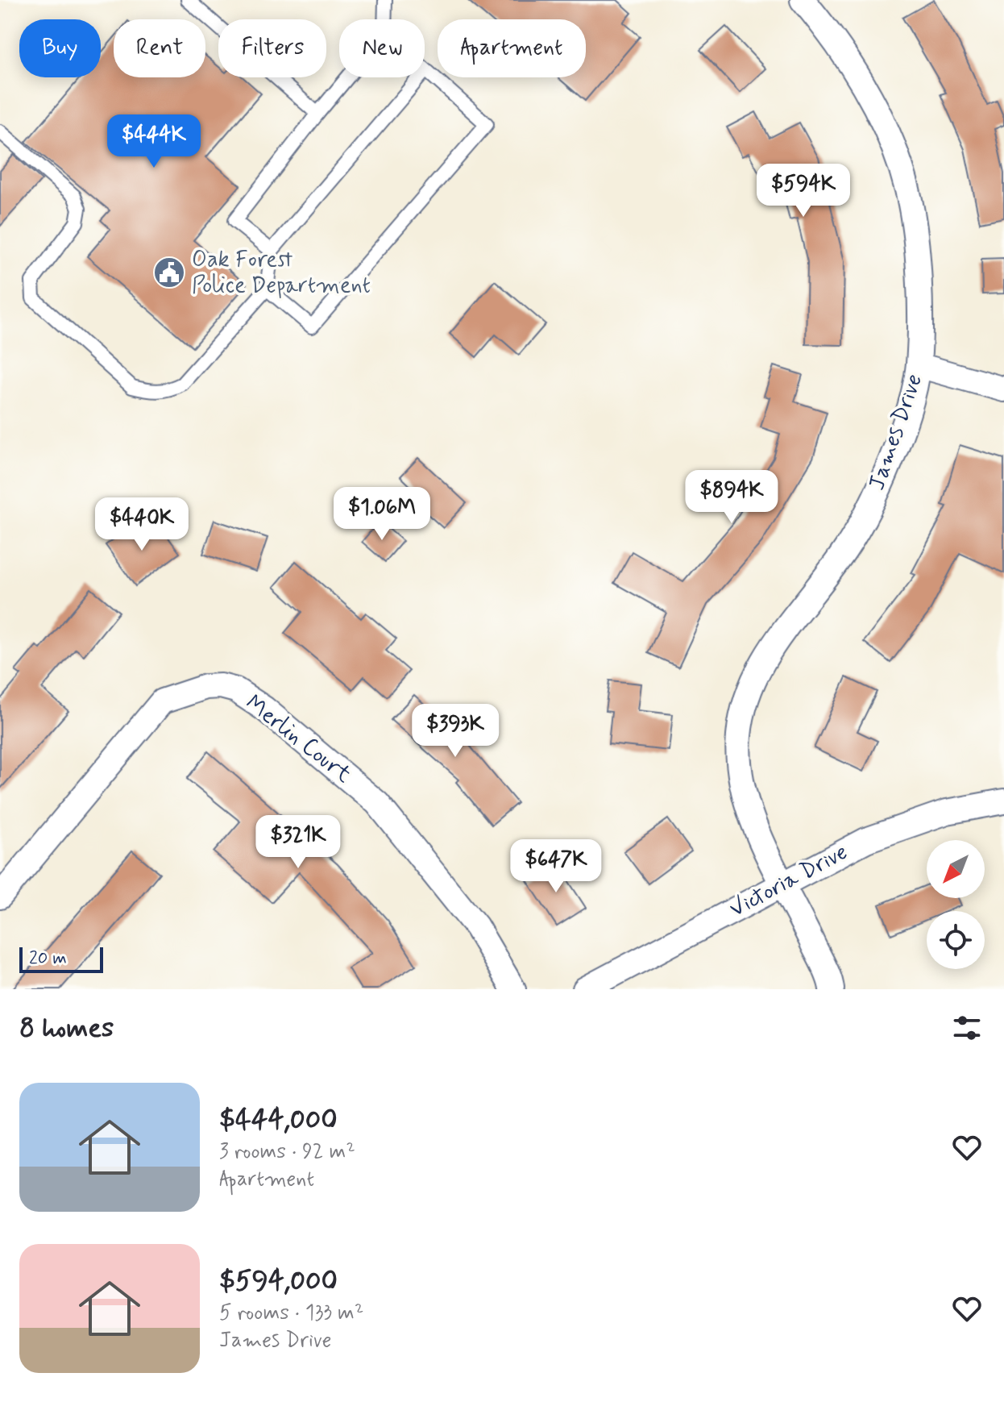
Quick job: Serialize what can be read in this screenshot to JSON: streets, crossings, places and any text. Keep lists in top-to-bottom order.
{
  "streets": {
    "street": ["James Drive", "Merlin Court", "Victoria Drive"]
  },
  "crossings": [
    ["James Drive", "Victoria Drive"]
  ],
  "places": {
    "public building": ["Oak Forest Police Department"]
  },
  "scale_bar": "20 m",
  "north": "bottom left",
  "page": {
    "chip": [
      "Buy",
      "Rent",
      "Filters",
      "New",
      "Apartment"
    ],
    "price": [
      "$444K",
      "$594K",
      "$894K",
      "$1.06M",
      "$440K",
      "$393K",
      "$321K",
      "$647K"
    ],
    "scale": "20 m",
    "heading": "8 homes",
    "list": [
      {
        "name": "$444,000",
        "note": "3 rooms · 92 m² · Apartment"
      },
      {
        "name": "$594,000",
        "note": "5 rooms · 133 m² · James Drive"
      }
    ]
  }
}
